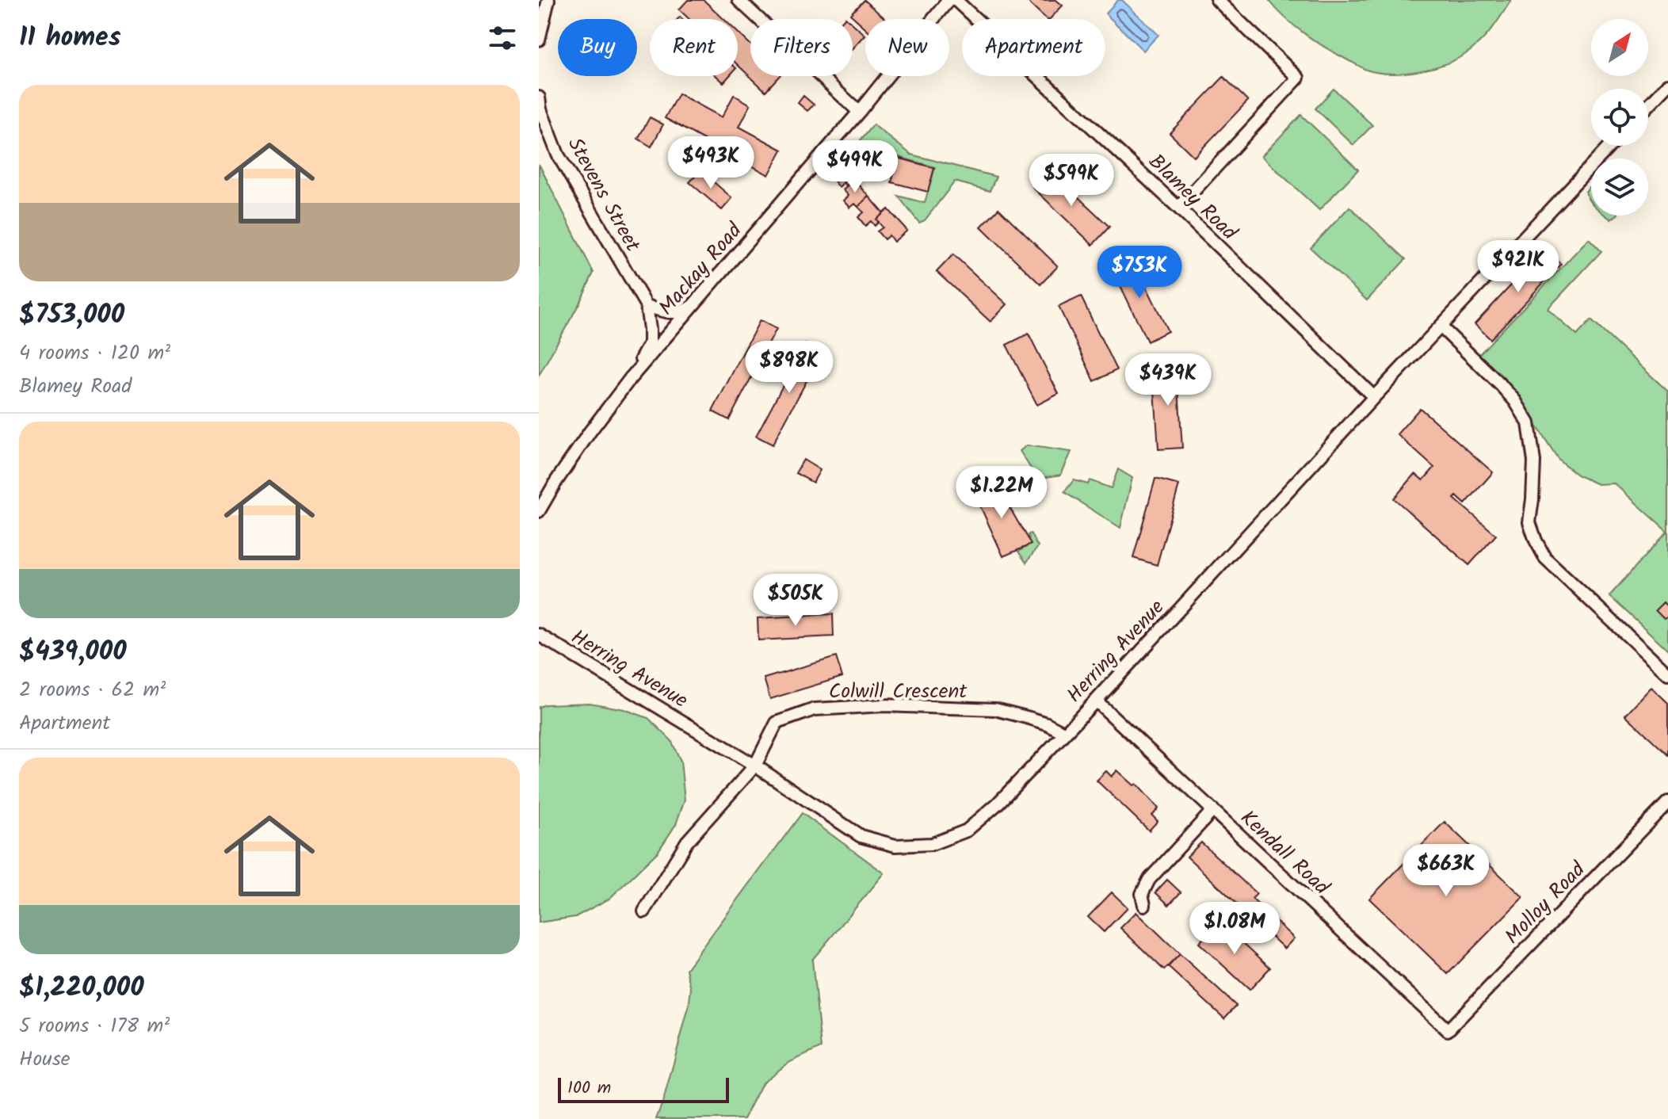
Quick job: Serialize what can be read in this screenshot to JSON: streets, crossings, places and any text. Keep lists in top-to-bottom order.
{
  "streets": {
    "street": [
      "Stevens Street",
      "Blamey Road",
      "Mackay Road",
      "Herring Avenue",
      "Colwill Crescent",
      "Kendall Road",
      "Molloy Road"
    ]
  },
  "crossings": [
    ["Stevens Street", "Mackay Road"],
    ["Blamey Road", "Herring Avenue"],
    ["Herring Avenue", "Colwill Crescent"],
    ["Herring Avenue", "Kendall Road"],
    ["Kendall Road", "Molloy Road"]
  ],
  "scale_bar": "100 m",
  "north": "top right",
  "page": {
    "heading": "11 homes",
    "chip": [
      "Buy",
      "Rent",
      "Filters",
      "New",
      "Apartment"
    ],
    "list": [
      {
        "name": "$753,000",
        "note": "4 rooms · 120 m² · Blamey Road"
      },
      {
        "name": "$439,000",
        "note": "2 rooms · 62 m² · Apartment"
      },
      {
        "name": "$1,220,000",
        "note": "5 rooms · 178 m² · House"
      }
    ],
    "price": [
      "$493K",
      "$499K",
      "$599K",
      "$921K",
      "$753K",
      "$898K",
      "$439K",
      "$1.22M",
      "$505K",
      "$663K",
      "$1.08M"
    ],
    "scale": "100 m"
  }
}
